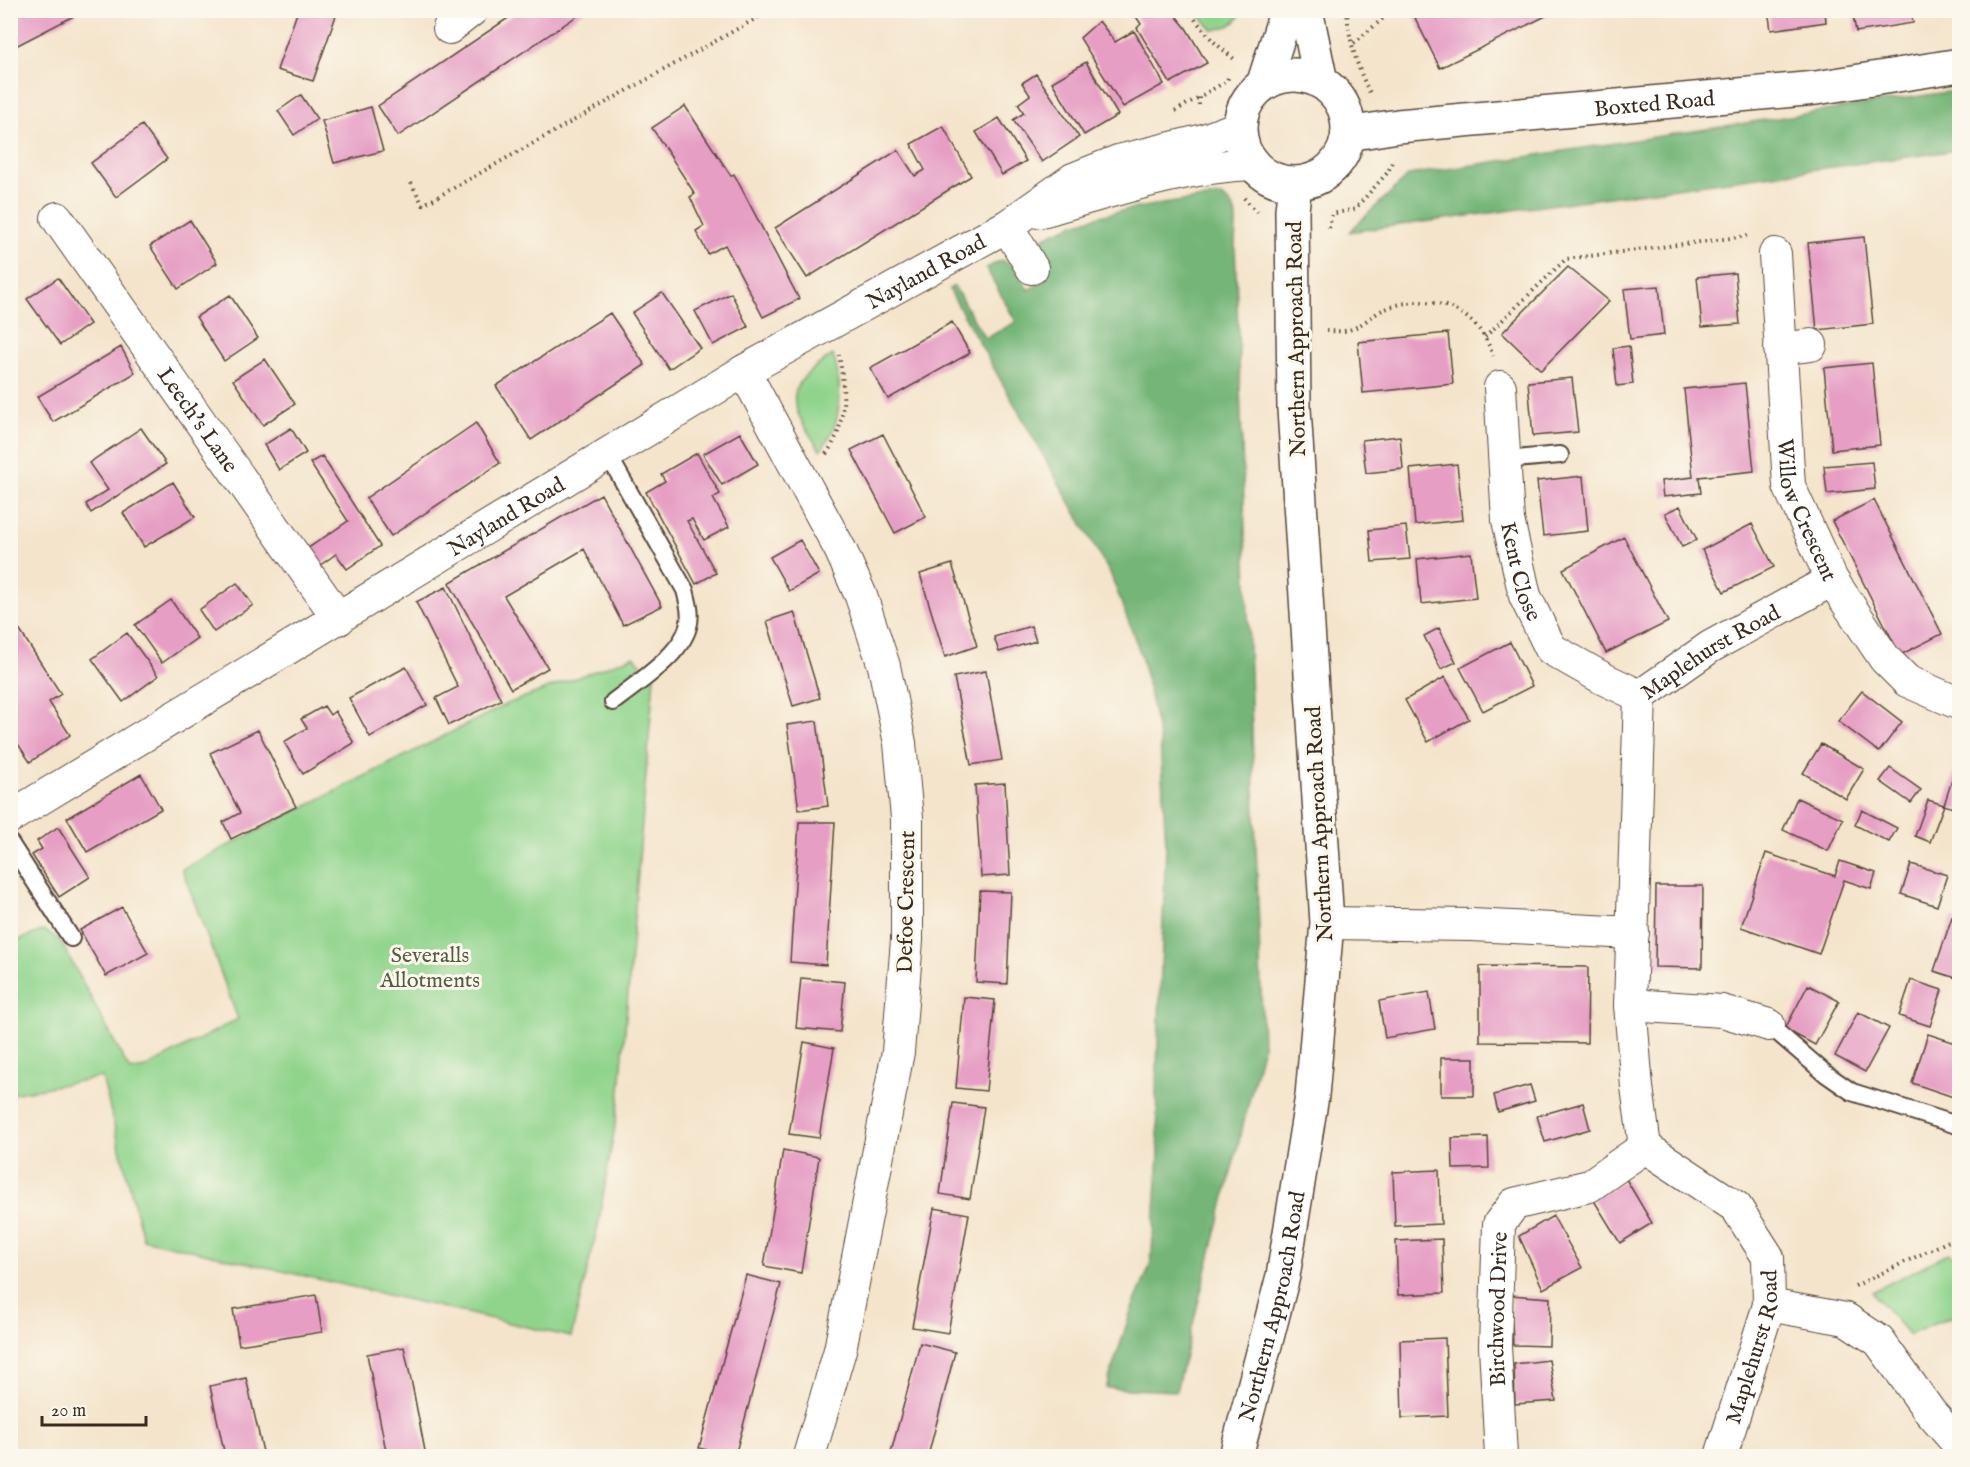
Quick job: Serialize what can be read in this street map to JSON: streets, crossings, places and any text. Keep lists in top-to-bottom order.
{
  "streets": {
    "main road": ["Boxted Road", "Northern Approach Road"],
    "street": [
      "Nayland Road",
      "Leech's Lane",
      "Willow Crescent",
      "Kent Close",
      "Maplehurst Road",
      "Defoe Crescent",
      "Birchwood Drive"
    ]
  },
  "crossings": [
    ["Boxted Road", "Nayland Road"],
    ["Boxted Road", "Northern Approach Road"],
    ["Nayland Road", "Northern Approach Road"],
    ["Nayland Road", "Leech's Lane"],
    ["Nayland Road", "Defoe Crescent"],
    ["Willow Crescent", "Maplehurst Road"],
    ["Kent Close", "Maplehurst Road"],
    ["Maplehurst Road", "Birchwood Drive"]
  ],
  "parks": ["Severalls Allotments"],
  "scale_bar": "20 m"
}
